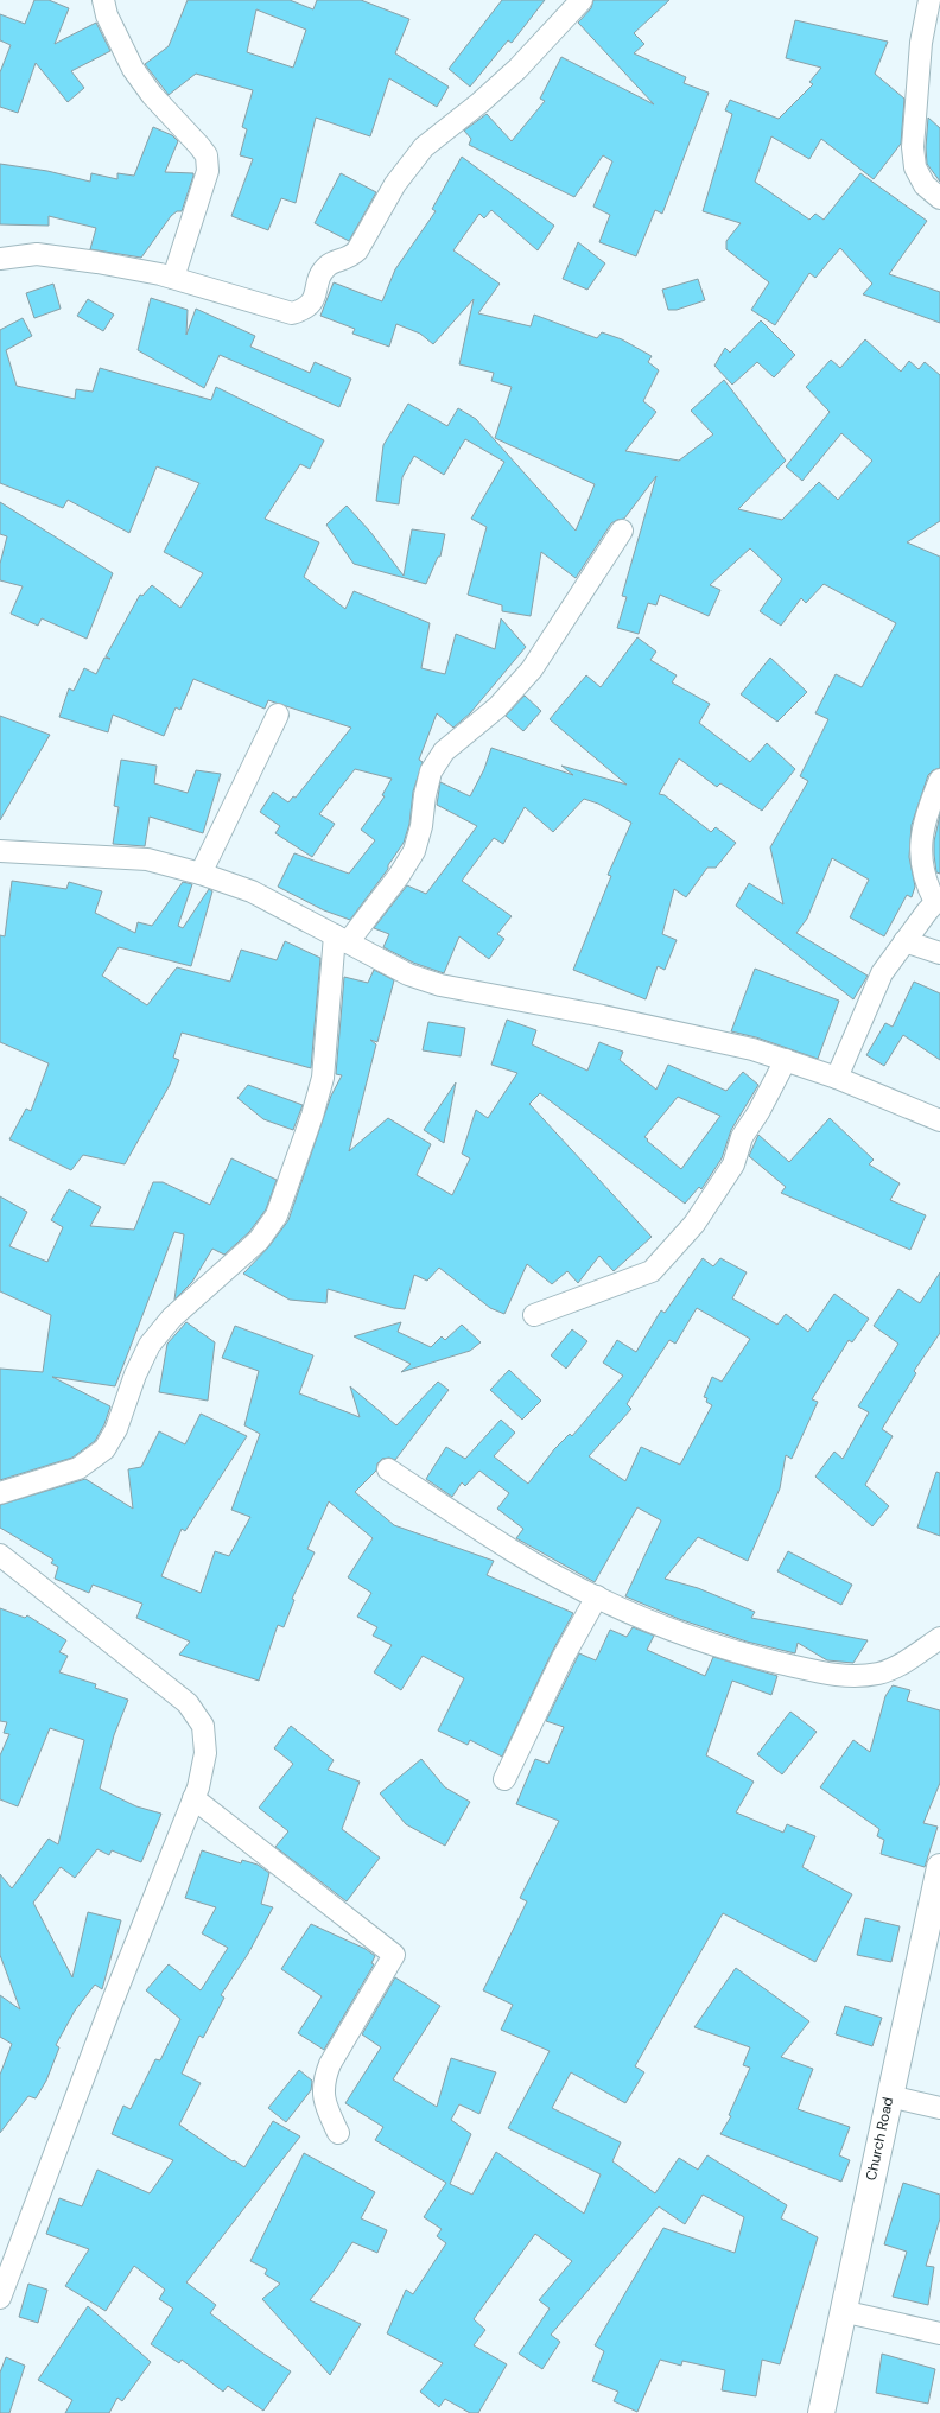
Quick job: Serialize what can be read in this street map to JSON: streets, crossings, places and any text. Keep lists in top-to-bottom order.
{
  "streets": {
    "street": ["Church Road"]
  }
}
